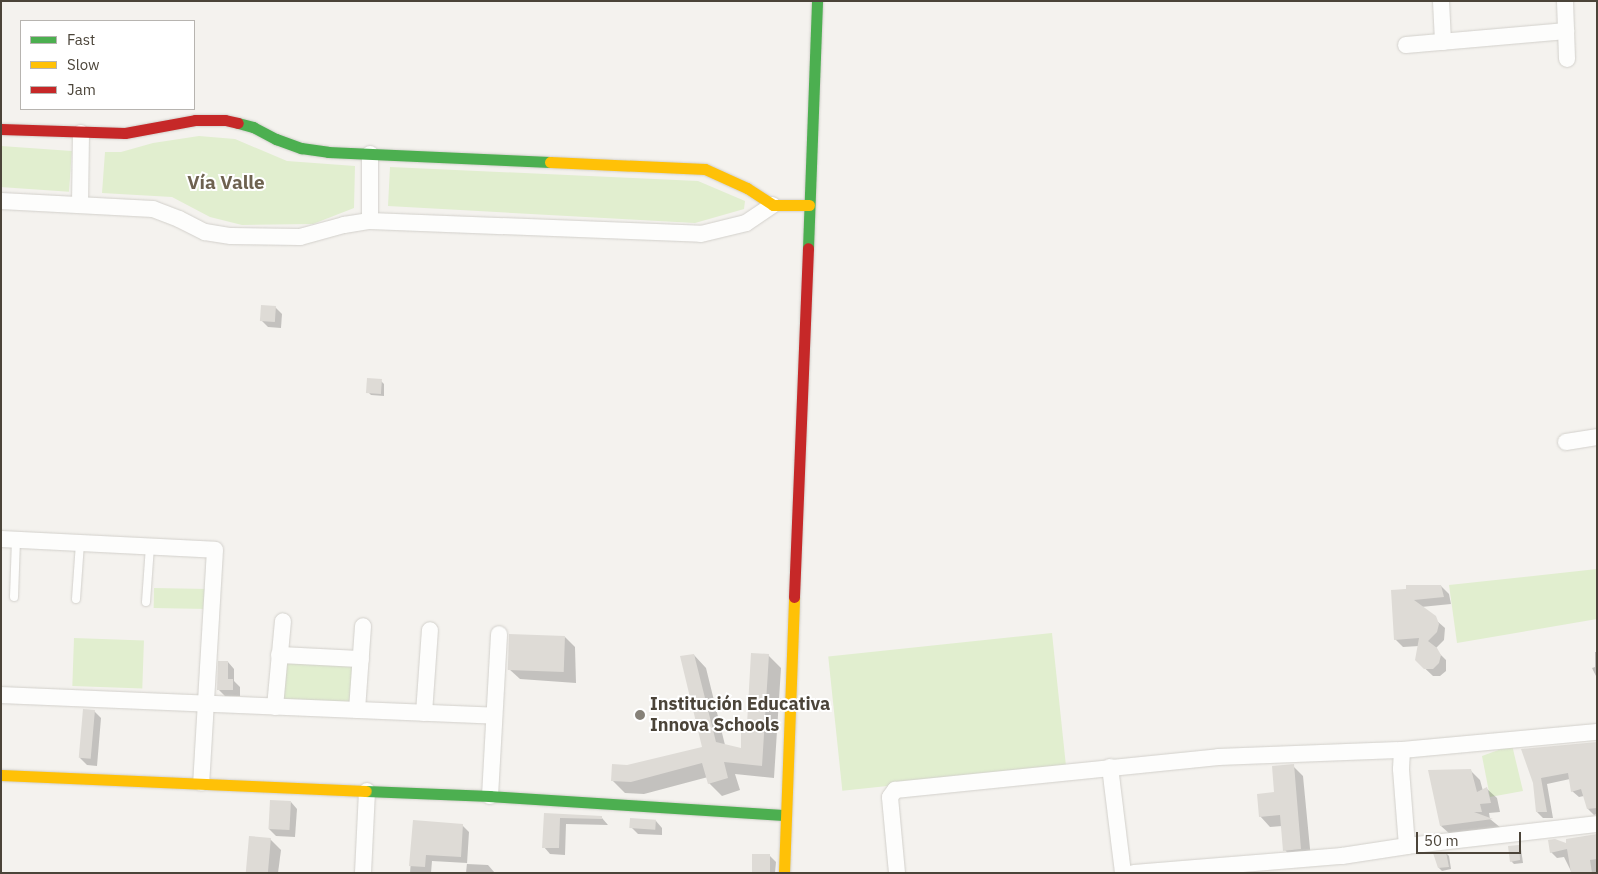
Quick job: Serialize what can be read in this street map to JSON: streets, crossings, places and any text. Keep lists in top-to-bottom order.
{
  "districts": ["Vía Valle"],
  "places": ["Institución Educativa Innova Schools"],
  "legend": ["Fast", "Slow", "Jam"],
  "scale_bar": "50 m"
}
